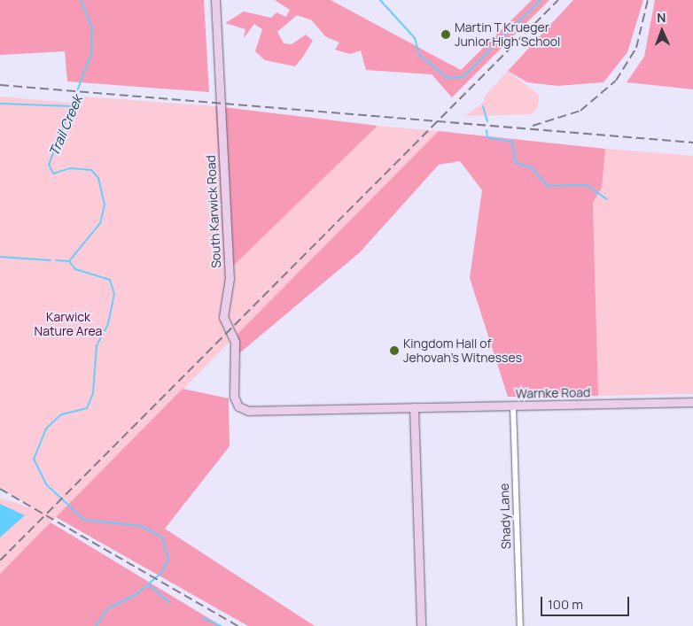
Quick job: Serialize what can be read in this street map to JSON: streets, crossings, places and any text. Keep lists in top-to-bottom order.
{
  "streets": {
    "street": ["South Karwick Road", "Warnke Road", "Shady Lane"]
  },
  "crossings": [
    ["South Karwick Road", "Warnke Road"],
    ["Warnke Road", "Shady Lane"]
  ],
  "water": ["Trail Creek"],
  "parks": ["Karwick Nature Area"],
  "places": ["Martin T Krueger Junior High School", "Kingdom Hall of Jehovah's Witnesses"],
  "scale_bar": "100 m",
  "north": "top"
}
